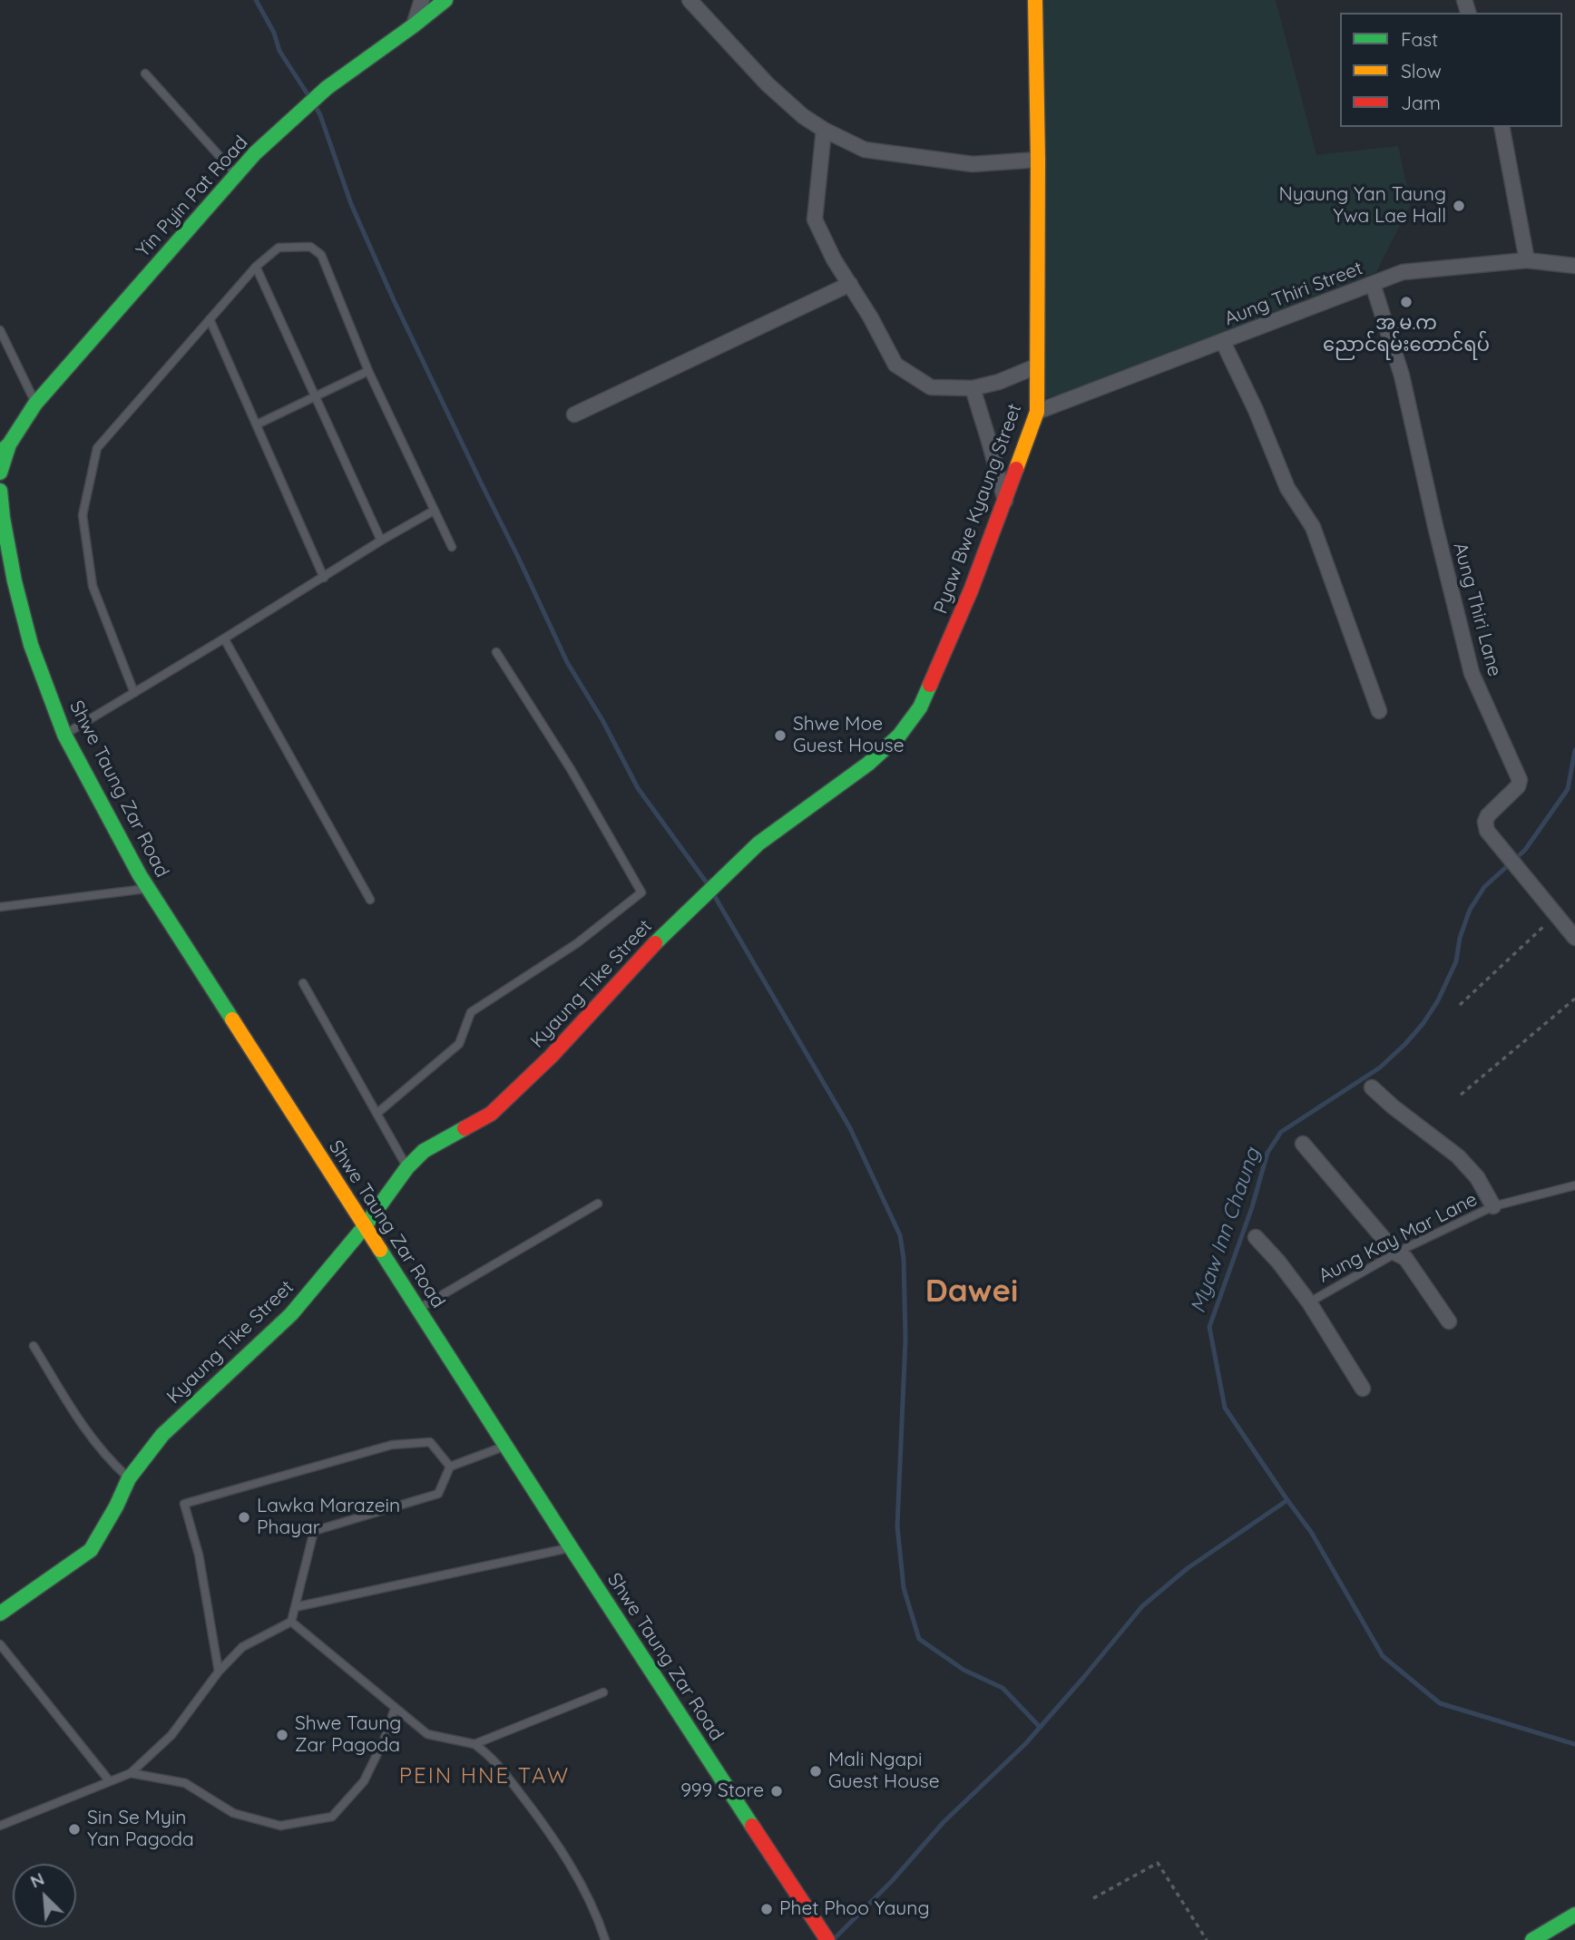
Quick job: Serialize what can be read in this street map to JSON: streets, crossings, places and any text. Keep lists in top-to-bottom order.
{
  "streets": {
    "street": [
      "Yin Pyin Pat Road",
      "Aung Thiri Street",
      "Pyaw Bwe Kyaung Street",
      "Aung Thiri Lane",
      "Shwe Taung Zar Road",
      "Kyaung Tike Street"
    ],
    "lane": ["Aung Kay Mar Lane"]
  },
  "crossings": [
    ["Aung Thiri Street", "Pyaw Bwe Kyaung Street"],
    ["Aung Thiri Street", "Aung Thiri Lane"],
    ["Pyaw Bwe Kyaung Street", "Kyaung Tike Street"],
    ["Shwe Taung Zar Road", "Kyaung Tike Street"]
  ],
  "districts": ["Dawei", "PEIN HNE TAW"],
  "water": ["Myaw Inn Chaung"],
  "places": [
    "Nyaung Yan Taung Ywa Lae Hall",
    "အ.မ.က ညောင်ရမ်းတောင်ရပ်",
    "Shwe Moe Guest House",
    "Lawka Marazein Phayar",
    "Shwe Taung Zar Pagoda",
    "Mali Ngapi Guest House",
    "999 Store",
    "Sin Se Myin Yan Pagoda",
    "Phet Phoo Yaung"
  ],
  "legend": ["Fast", "Slow", "Jam"],
  "north": "top left"
}
